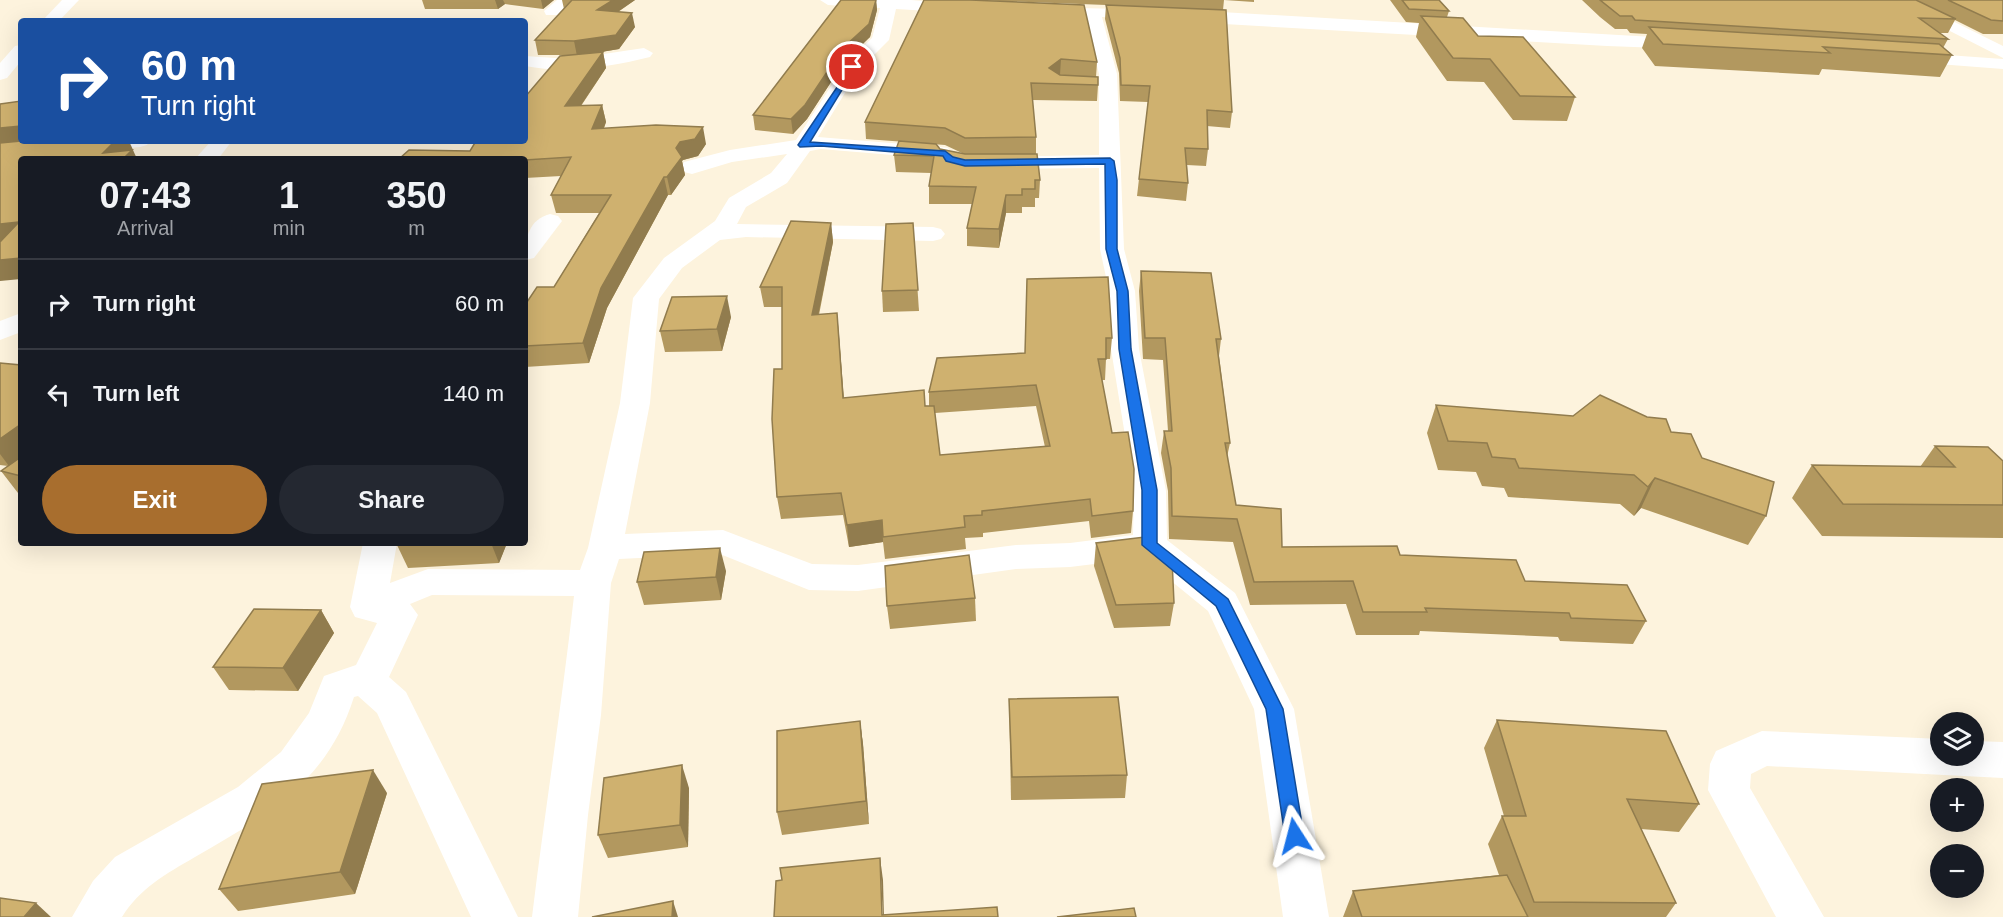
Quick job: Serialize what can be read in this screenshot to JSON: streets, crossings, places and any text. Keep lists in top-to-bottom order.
{
  "page": {
    "turn": ["60 m", "Turn right"],
    "eta": [
      "07:43",
      "Arrival",
      "1",
      "min",
      "350",
      "m"
    ],
    "list": [
      {
        "name": "Turn right",
        "value": "60 m"
      },
      {
        "name": "Turn left",
        "value": "140 m"
      }
    ],
    "buttons": ["Exit", "Share"],
    "map_buttons": ["+", "−"]
  }
}
